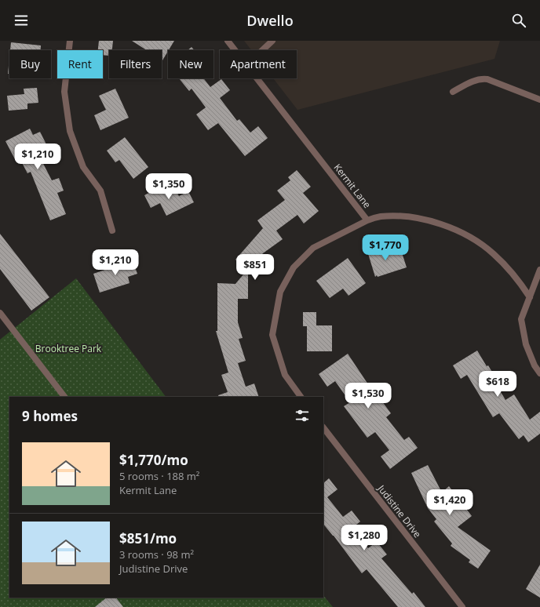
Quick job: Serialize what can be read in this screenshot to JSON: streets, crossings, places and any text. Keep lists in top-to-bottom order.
{
  "streets": {
    "street": ["Kermit Lane", "Judistine Drive"]
  },
  "parks": ["Brooktree Park"],
  "page": {
    "header": "Dwello",
    "chip": [
      "Buy",
      "Rent",
      "Filters",
      "New",
      "Apartment"
    ],
    "price": [
      "$1,210",
      "$1,350",
      "$1,770",
      "$1,210",
      "$851",
      "$618",
      "$1,530",
      "$1,420",
      "$1,280"
    ],
    "heading": "9 homes",
    "list": [
      {
        "name": "$1,770/mo",
        "note": "5 rooms · 188 m² · Kermit Lane"
      },
      {
        "name": "$851/mo",
        "note": "3 rooms · 98 m² · Judistine Drive"
      }
    ]
  }
}
